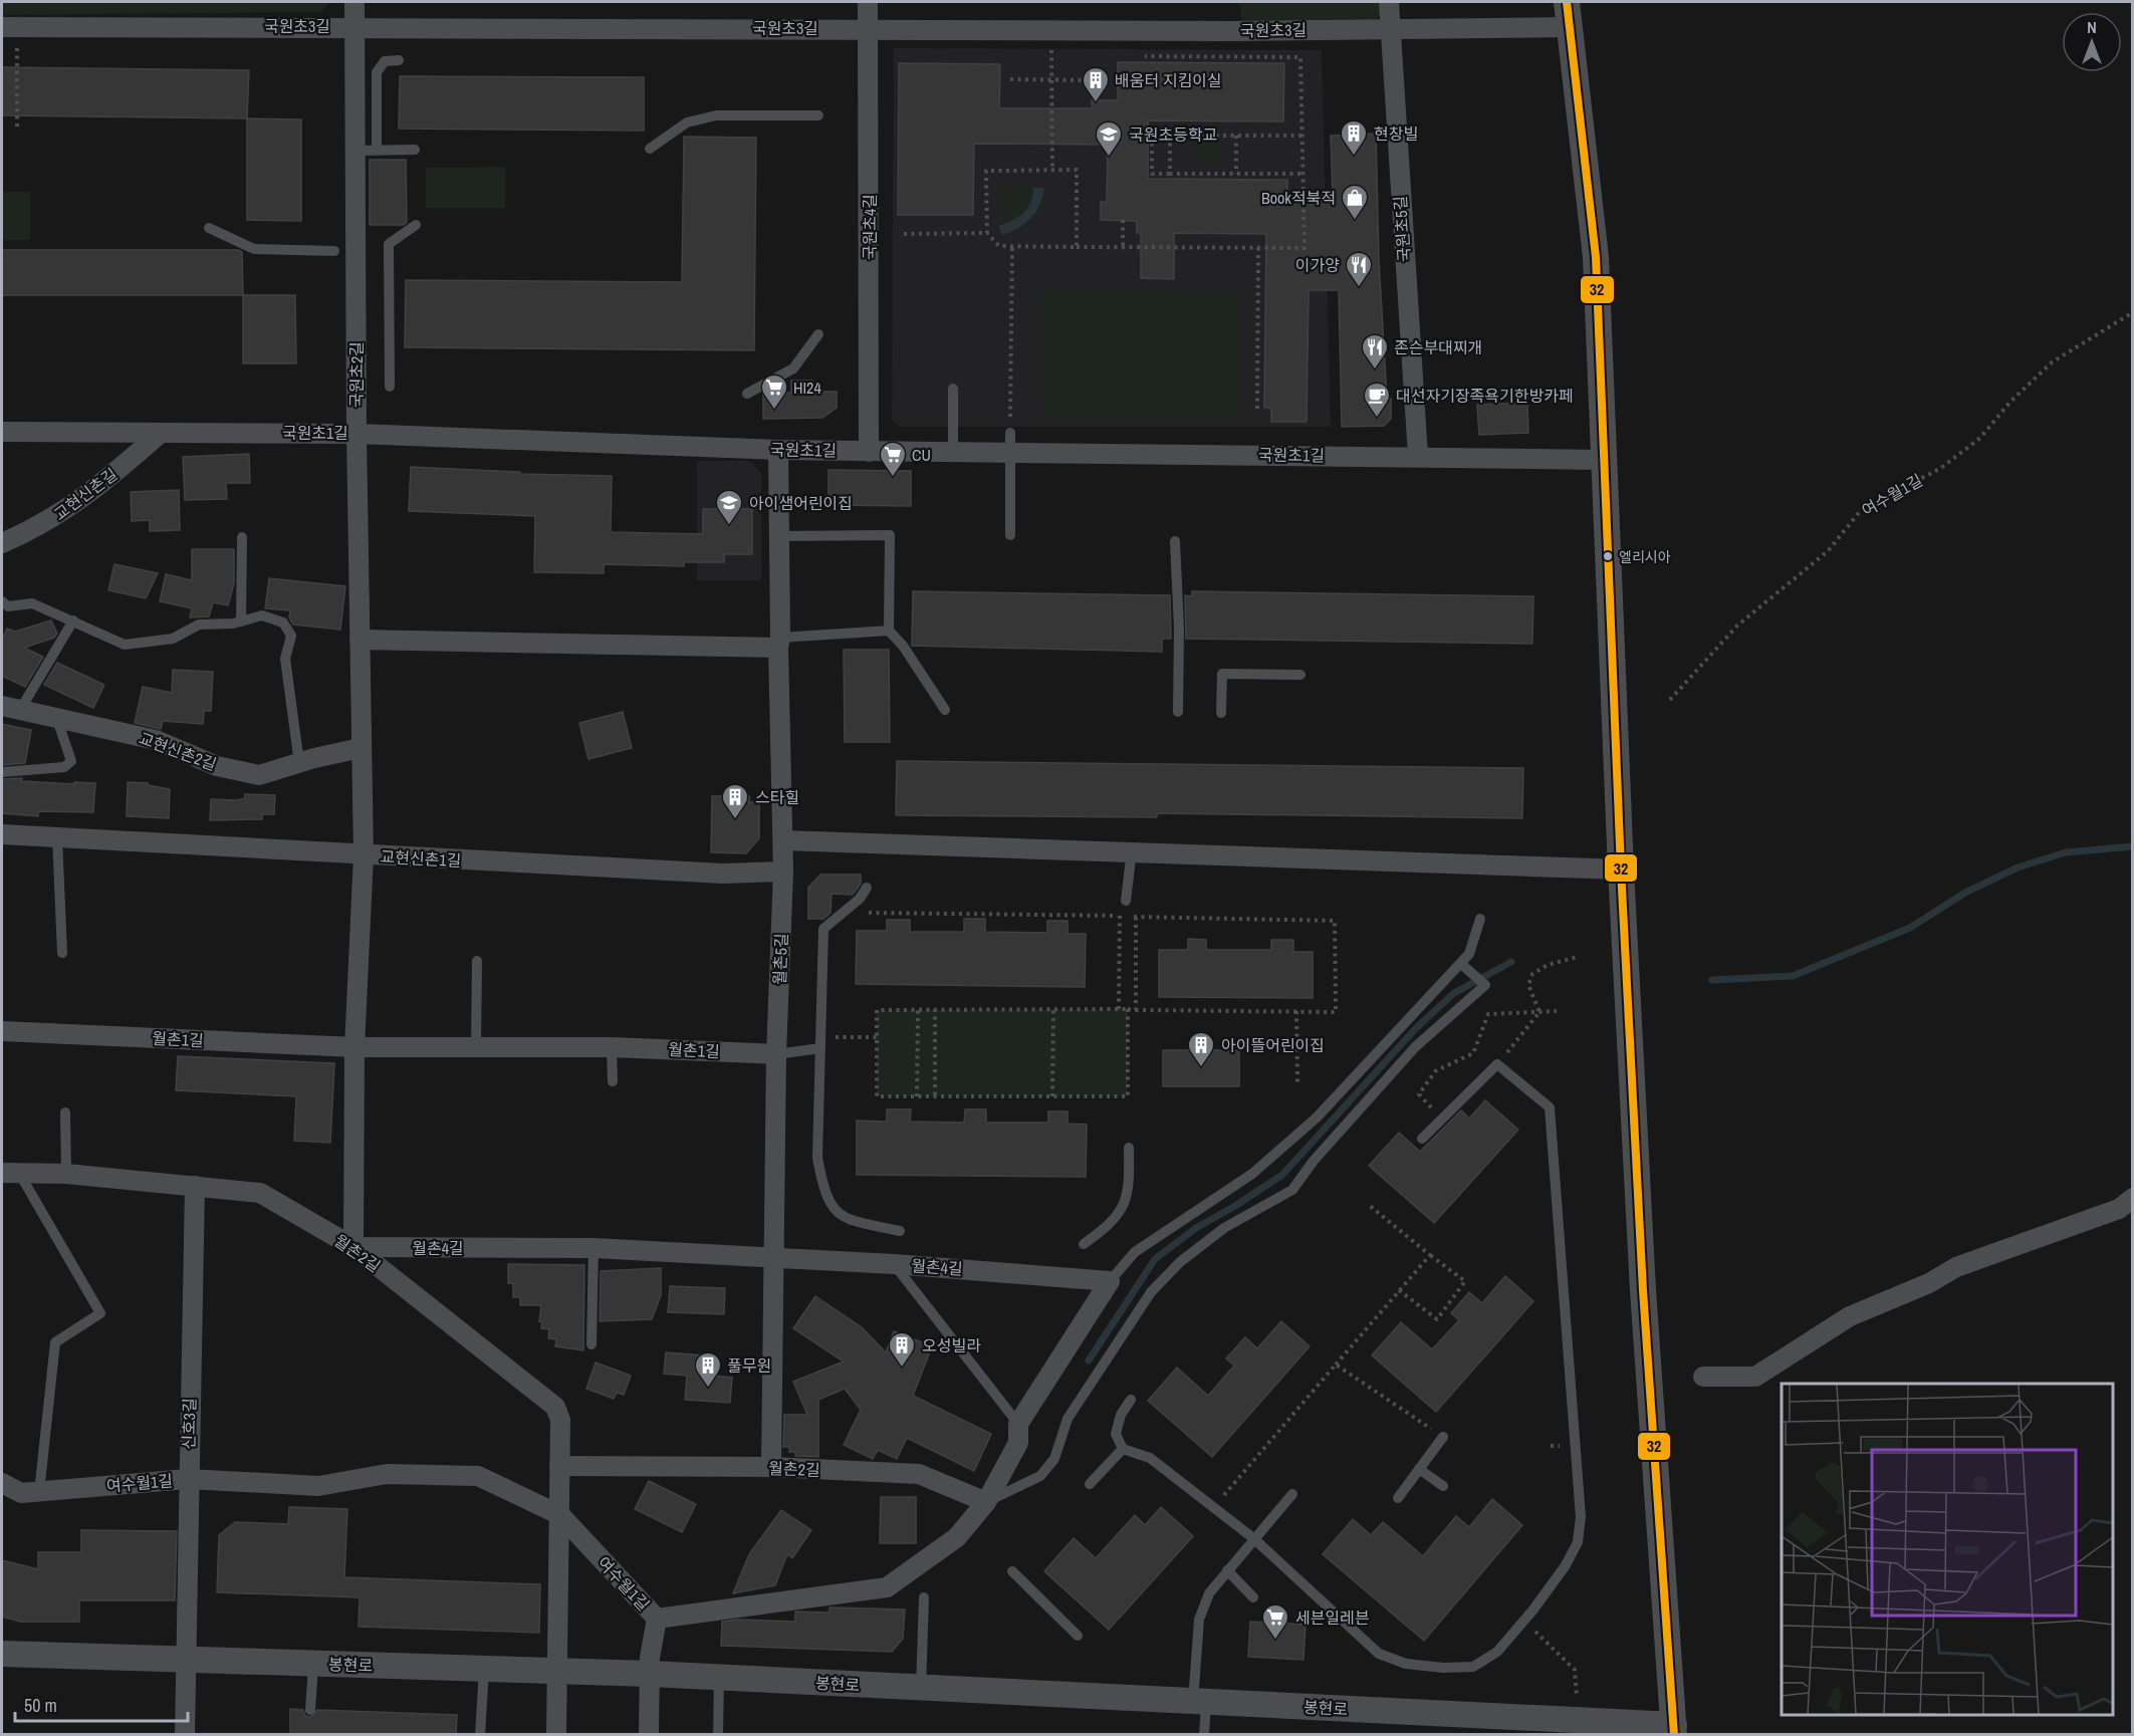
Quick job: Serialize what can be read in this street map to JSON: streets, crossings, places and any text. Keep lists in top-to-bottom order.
{
  "streets": {
    "street": [
      "국원초3길",
      "국원초4길",
      "국원초5길",
      "국원초2길",
      "국원초1길",
      "교현신촌길",
      "여수월1길",
      "교현신촌2길",
      "교현신촌1길",
      "월촌5길",
      "월촌1길",
      "월촌4길",
      "월촌2길",
      "신호3길",
      "봉현로"
    ]
  },
  "crossings": [
    ["국원초3길", "국원초4길"],
    ["국원초3길", "국원초5길"],
    ["국원초3길", "국원초2길"],
    ["국원초4길", "국원초1길"],
    ["국원초5길", "국원초1길"],
    ["국원초2길", "국원초1길"],
    ["국원초2길", "교현신촌2길"],
    ["국원초2길", "교현신촌1길"],
    ["국원초1길", "교현신촌길"],
    ["국원초1길", "월촌5길"],
    ["여수월1길", "월촌2길"],
    ["여수월1길", "신호3길"],
    ["교현신촌1길", "월촌5길"],
    ["월촌5길", "월촌1길"],
    ["월촌5길", "월촌4길"],
    ["월촌5길", "월촌2길"],
    ["월촌4길", "월촌2길"],
    ["월촌2길", "신호3길"],
    ["월촌2길", "봉현로"],
    ["신호3길", "봉현로"]
  ],
  "places": {
    "building": [
      "배움터 지킴이실",
      "현창빌",
      "스타힐",
      "아이뜰어린이집",
      "오성빌라",
      "풀무원"
    ],
    "school or university": ["국원초등학교", "아이샘어린이집"],
    "shop": ["Book적북적"],
    "restaurant": ["이가양", "존슨부대찌개"],
    "supermarket": ["HI24", "CU", "세븐일레븐"],
    "cafe": ["대선자기장족욕기한방카페"],
    "other": ["엘리시아"]
  },
  "lines": ["transit line 32"],
  "scale_bar": "50 m",
  "north": "top"
}
